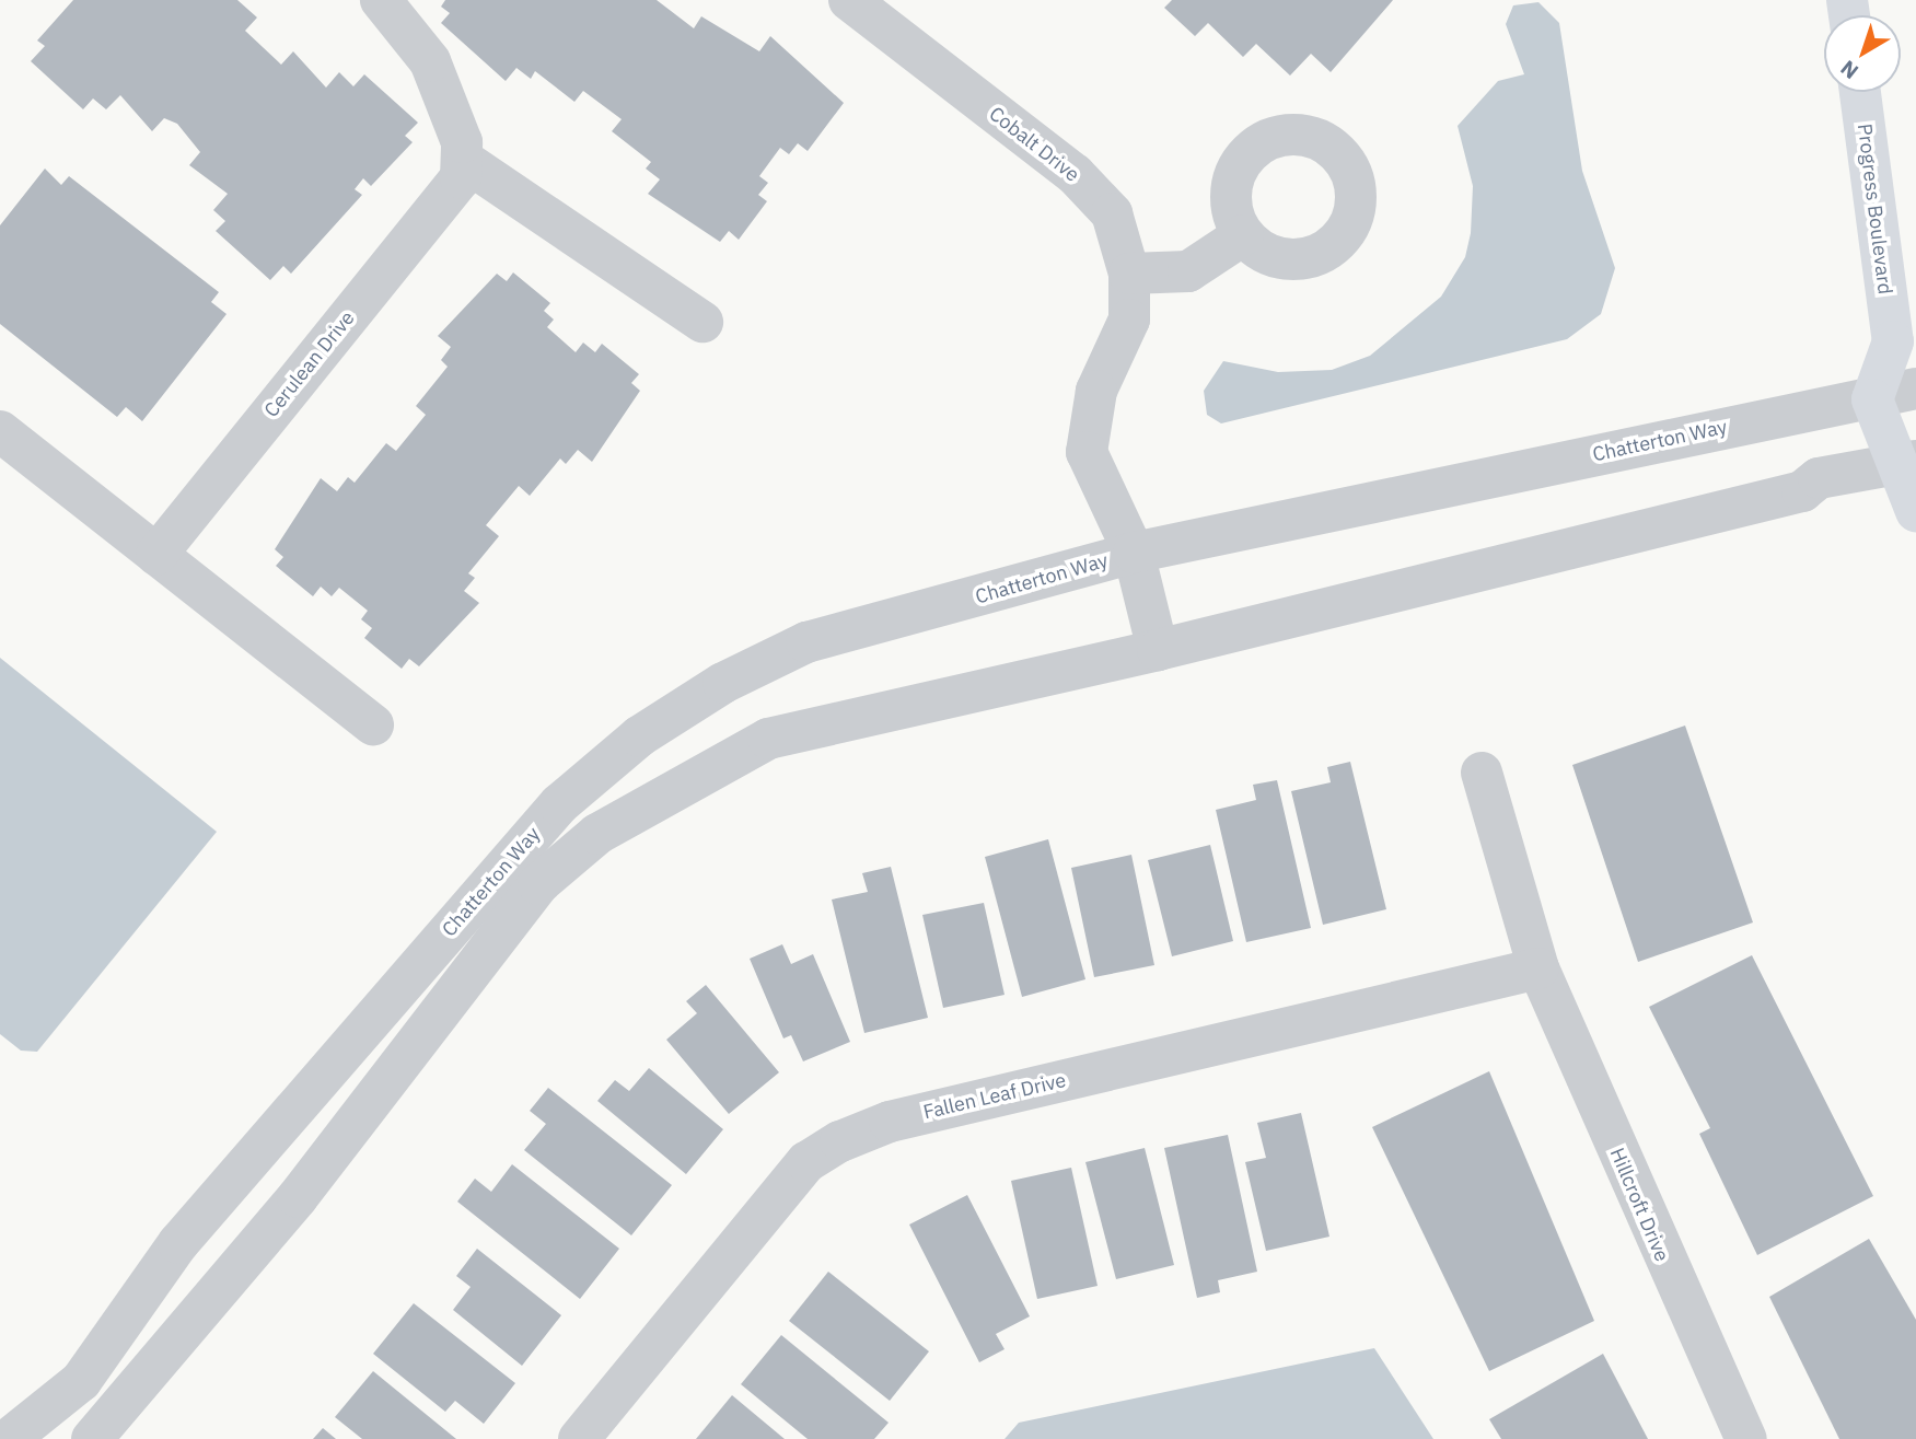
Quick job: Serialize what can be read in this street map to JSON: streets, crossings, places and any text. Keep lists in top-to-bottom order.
{
  "streets": {
    "main road": ["Progress Boulevard"],
    "street": [
      "Cobalt Drive",
      "Cerulean Drive",
      "Chatterton Way",
      "Fallen Leaf Drive",
      "Hillcroft Drive"
    ]
  },
  "crossings": [
    ["Cobalt Drive", "Chatterton Way"],
    ["Progress Boulevard", "Chatterton Way"],
    ["Fallen Leaf Drive", "Hillcroft Drive"]
  ],
  "north": "bottom left"
}
